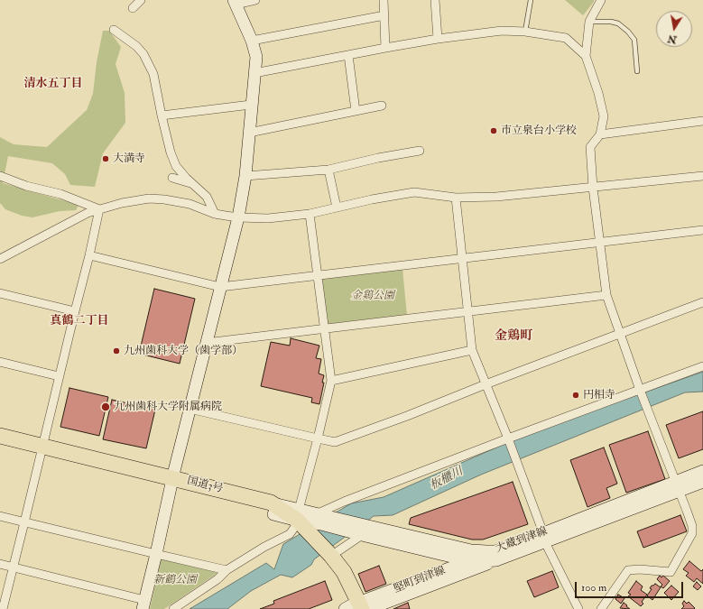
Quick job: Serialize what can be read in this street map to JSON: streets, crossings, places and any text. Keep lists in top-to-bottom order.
{
  "streets": {
    "highway": ["国道3号"],
    "main road": ["大蔵到津線", "堅町到津線"]
  },
  "crossings": [
    ["国道3号", "大蔵到津線"],
    ["国道3号", "堅町到津線"],
    ["大蔵到津線", "堅町到津線"]
  ],
  "districts": ["清水五丁目", "真鶴二丁目", "金鶏町"],
  "water": ["板櫃川"],
  "parks": ["金鶏公園", "新鶴公園"],
  "places": [
    "市立泉台小学校",
    "大満寺",
    "九州歯科大学（歯学部）",
    "円相寺",
    "九州歯科大学附属病院"
  ],
  "scale_bar": "100 m",
  "north": "bottom"
}
